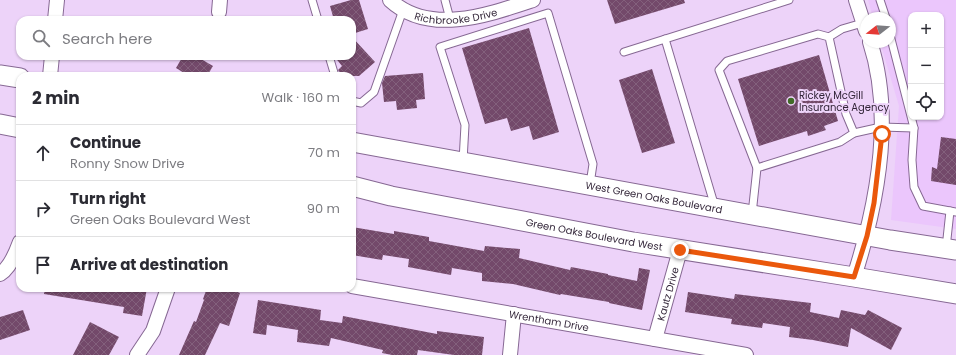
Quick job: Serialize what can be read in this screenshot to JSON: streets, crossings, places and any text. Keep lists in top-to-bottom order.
{
  "streets": {
    "main road": ["West Green Oaks Boulevard", "Green Oaks Boulevard West"],
    "street": ["Richbrooke Drive", "Kautz Drive", "Wrentham Drive"]
  },
  "crossings": [
    ["Green Oaks Boulevard West", "Kautz Drive"],
    ["Kautz Drive", "Wrentham Drive"]
  ],
  "places": ["Rickey McGill Insurance Agency"],
  "north": "left",
  "page": {
    "map_buttons": ["+", "−"],
    "search": "Search here",
    "heading": ["2 min", "Walk · 160 m"],
    "list": [
      ["Continue", "Ronny Snow Drive", "70 m"],
      ["Turn right", "Green Oaks Boulevard West", "90 m"],
      "Arrive at destination"
    ]
  }
}
